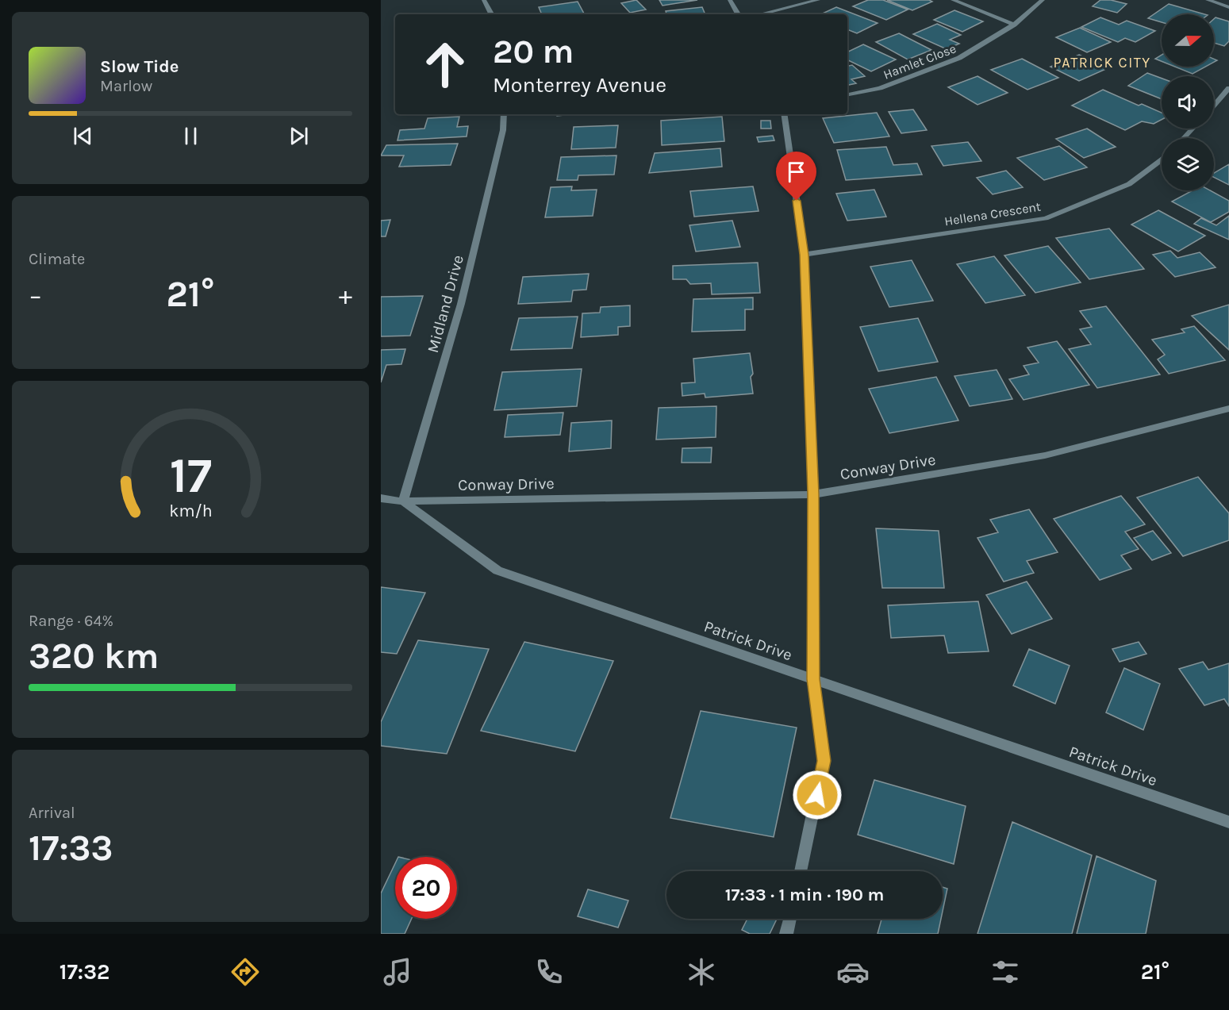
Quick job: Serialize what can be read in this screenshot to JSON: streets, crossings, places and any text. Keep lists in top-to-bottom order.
{
  "streets": {
    "street": [
      "Hamlet Close",
      "Hellena Crescent",
      "Midland Drive",
      "Conway Drive",
      "Patrick Drive"
    ]
  },
  "crossings": [
    ["Midland Drive", "Conway Drive"],
    ["Midland Drive", "Patrick Drive"],
    ["Conway Drive", "Patrick Drive"]
  ],
  "districts": ["PATRICK CITY"],
  "north": "right",
  "page": {
    "turn": ["20 m", "Monterrey Avenue"],
    "song": ["Slow Tide", "Marlow"],
    "tile": [
      "Climate",
      ["Range · 64%", "320 km"],
      ["Arrival", "17:33"]
    ],
    "heat": ["−", "21°", "+"],
    "limit": "20",
    "trip": "17:33 · 1 min · 190 m",
    "tabs": ["17:32", "21°"],
    "gauge": ["17", "km/h"]
  }
}
